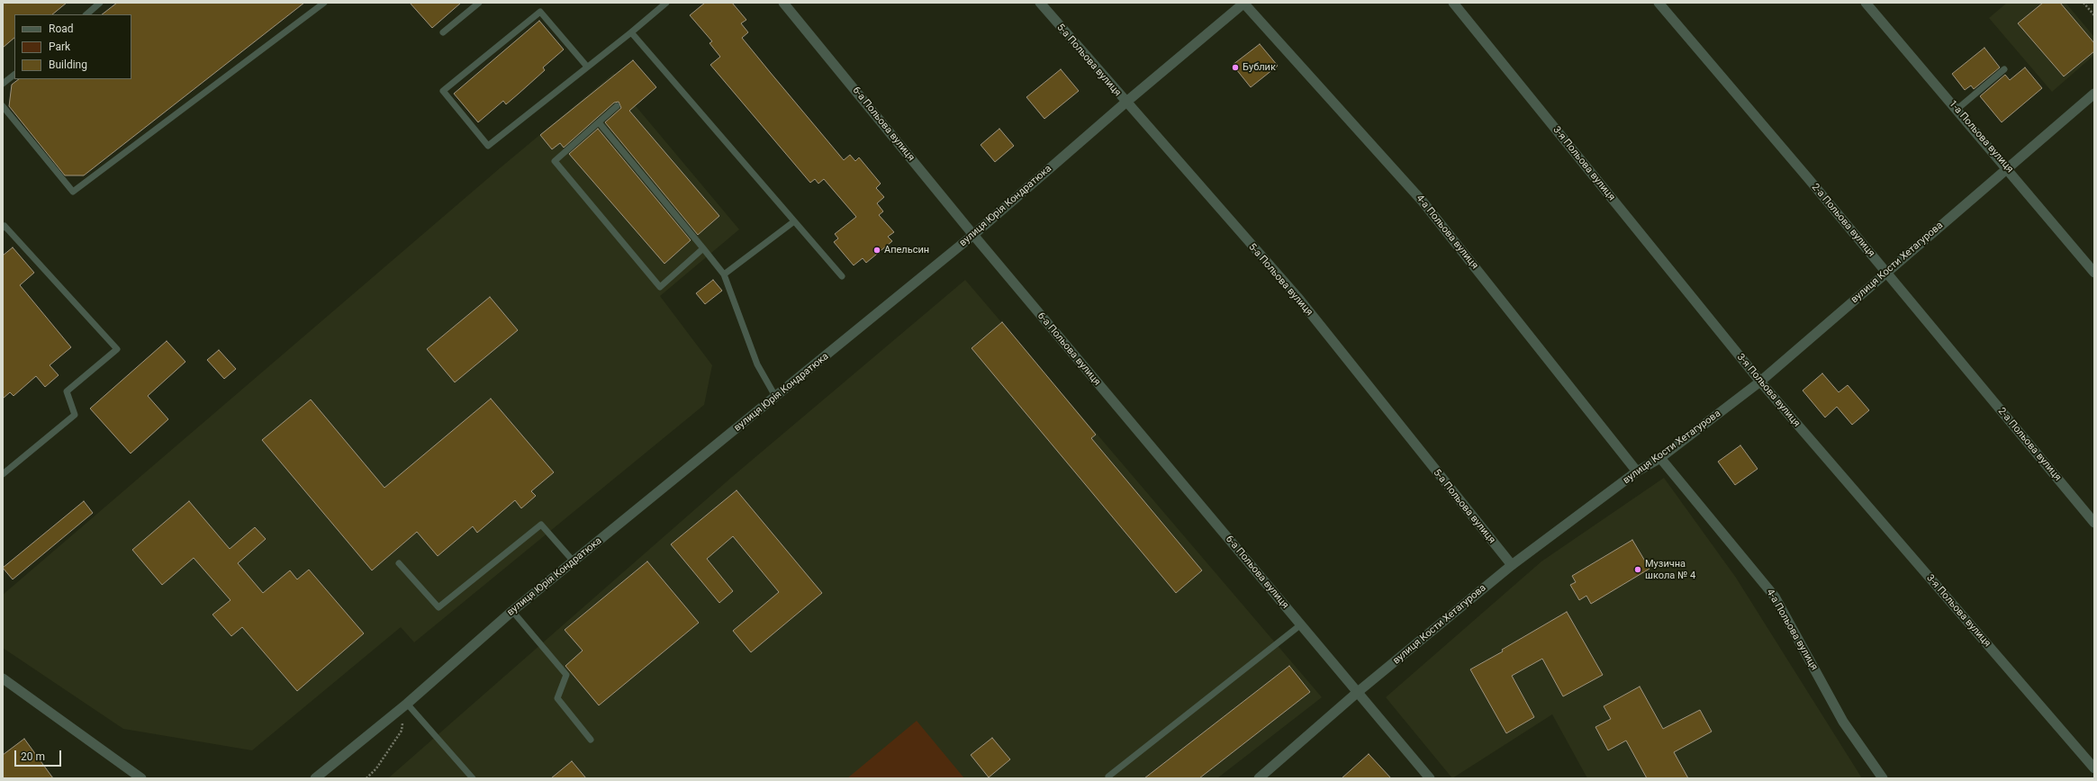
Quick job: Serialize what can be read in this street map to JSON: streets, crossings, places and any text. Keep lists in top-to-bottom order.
{
  "streets": {
    "street": [
      "5-а Польова вулиця",
      "6-а Польова вулиця",
      "1-а Польова вулиця",
      "3-я Польова вулиця",
      "вулиця Юрія Кондратюка",
      "2-а Польова вулиця",
      "4-а Польова вулиця",
      "вулиця Кости Хетагурова"
    ]
  },
  "crossings": [
    ["5-а Польова вулиця", "вулиця Юрія Кондратюка"],
    ["5-а Польова вулиця", "вулиця Кости Хетагурова"],
    ["6-а Польова вулиця", "вулиця Юрія Кондратюка"],
    ["6-а Польова вулиця", "вулиця Кости Хетагурова"],
    ["1-а Польова вулиця", "вулиця Кости Хетагурова"],
    ["3-я Польова вулиця", "вулиця Кости Хетагурова"],
    ["вулиця Юрія Кондратюка", "4-а Польова вулиця"],
    ["2-а Польова вулиця", "вулиця Кости Хетагурова"],
    ["4-а Польова вулиця", "вулиця Кости Хетагурова"]
  ],
  "places": ["Бублик", "Апельсин", "Музична школа № 4"],
  "legend": ["Road", "Park", "Building"],
  "scale_bar": "20 m"
}
